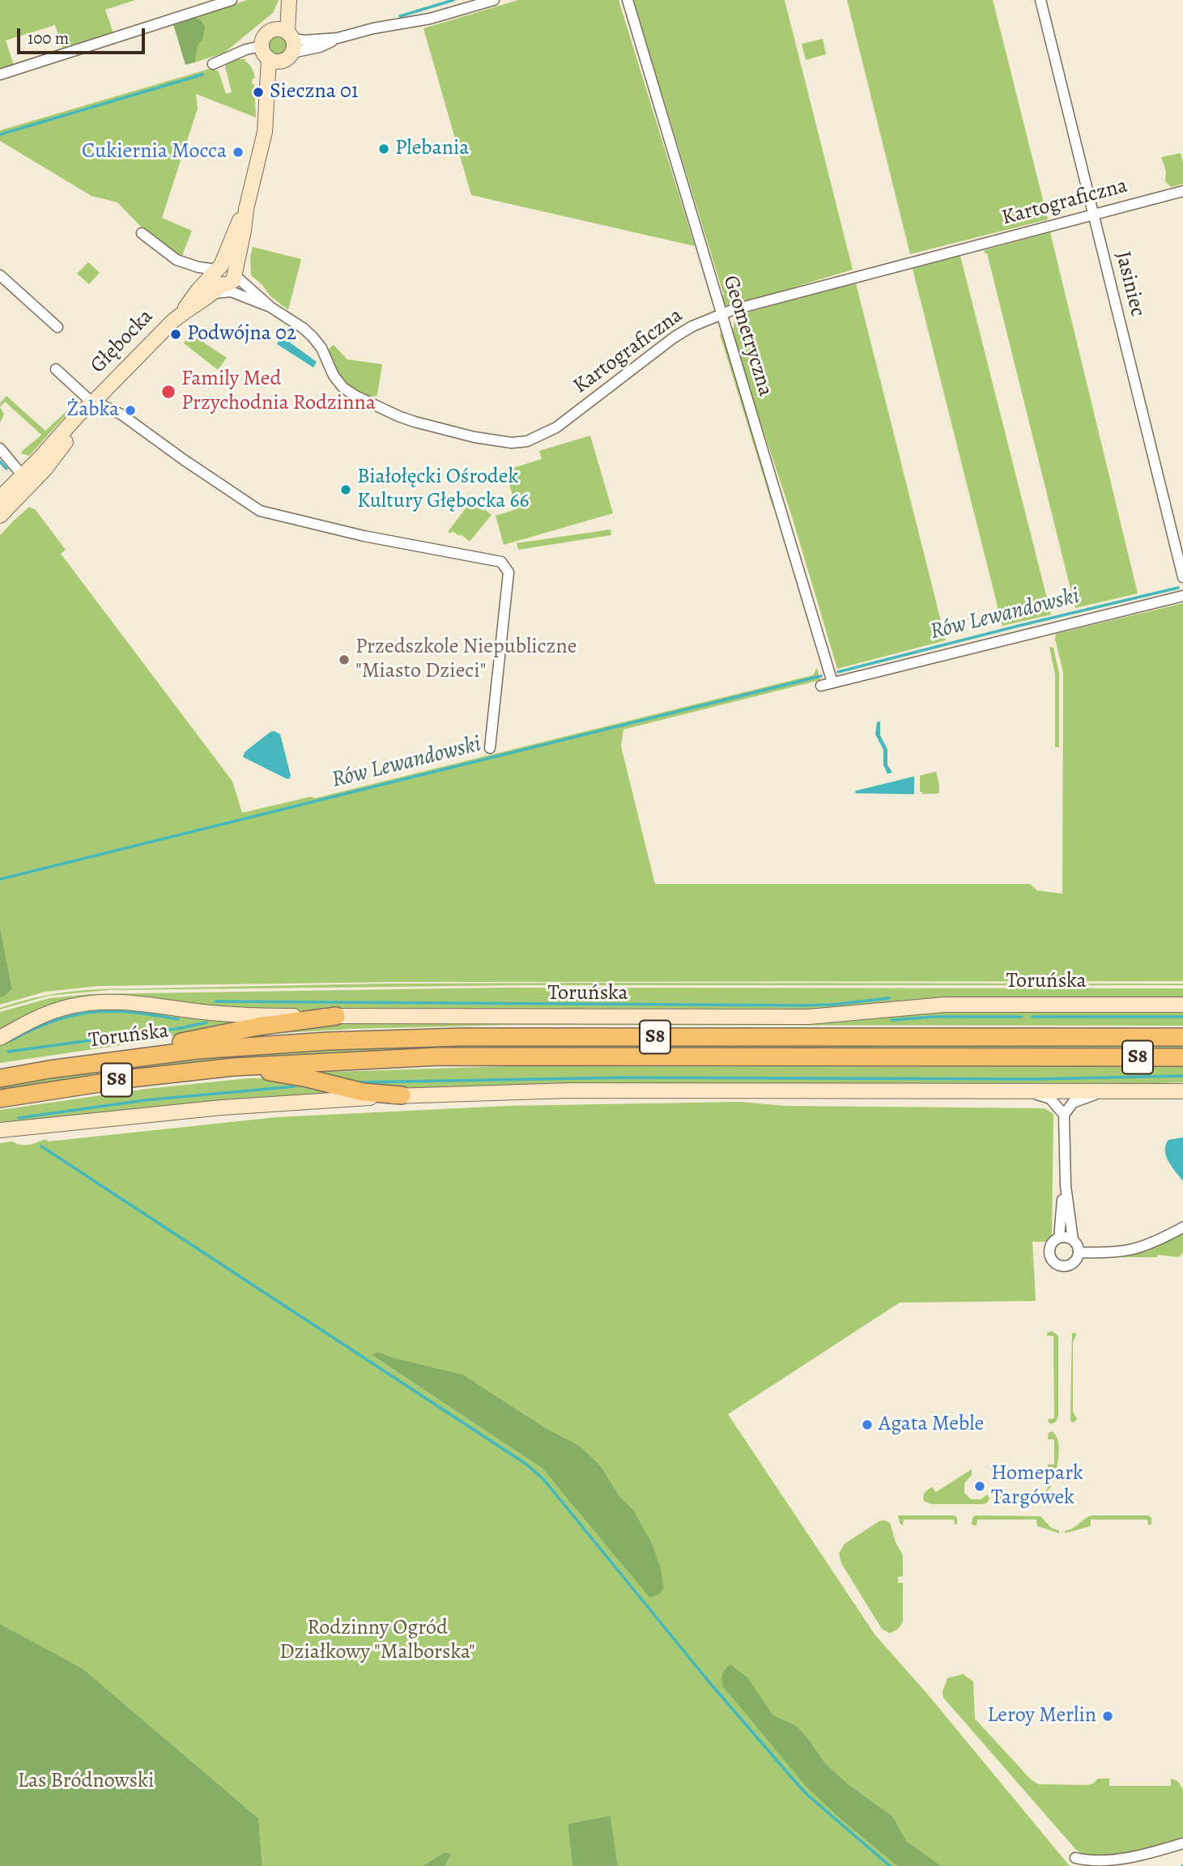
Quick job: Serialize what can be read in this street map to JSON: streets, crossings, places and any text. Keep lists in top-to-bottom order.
{
  "streets": {
    "highway": ["Toruńska", "S8"],
    "main road": ["Głębocka"],
    "street": ["Kartograficzna", "Jasiniec", "Geometryczna"]
  },
  "crossings": [
    ["Kartograficzna", "Jasiniec"],
    ["Kartograficzna", "Geometryczna"],
    ["Kartograficzna", "Głębocka"]
  ],
  "water": ["Rów Lewandowski"],
  "parks": ["Rodzinny Ogród Działkowy \"Malborska\"", "Las Bródnowski"],
  "places": [
    "Sieczna 01",
    "Plebania",
    "Cukiernia Mocca",
    "Podwójna 02",
    "Family Med Przychodnia Rodzinna",
    "Żabka",
    "Białołęcki Ośrodek Kultury Głębocka 66",
    "Przedszkole Niepubliczne \"Miasto Dzieci\"",
    "Agata Meble",
    "Homepark Targówek",
    "Leroy Merlin"
  ],
  "scale_bar": "100 m"
}
